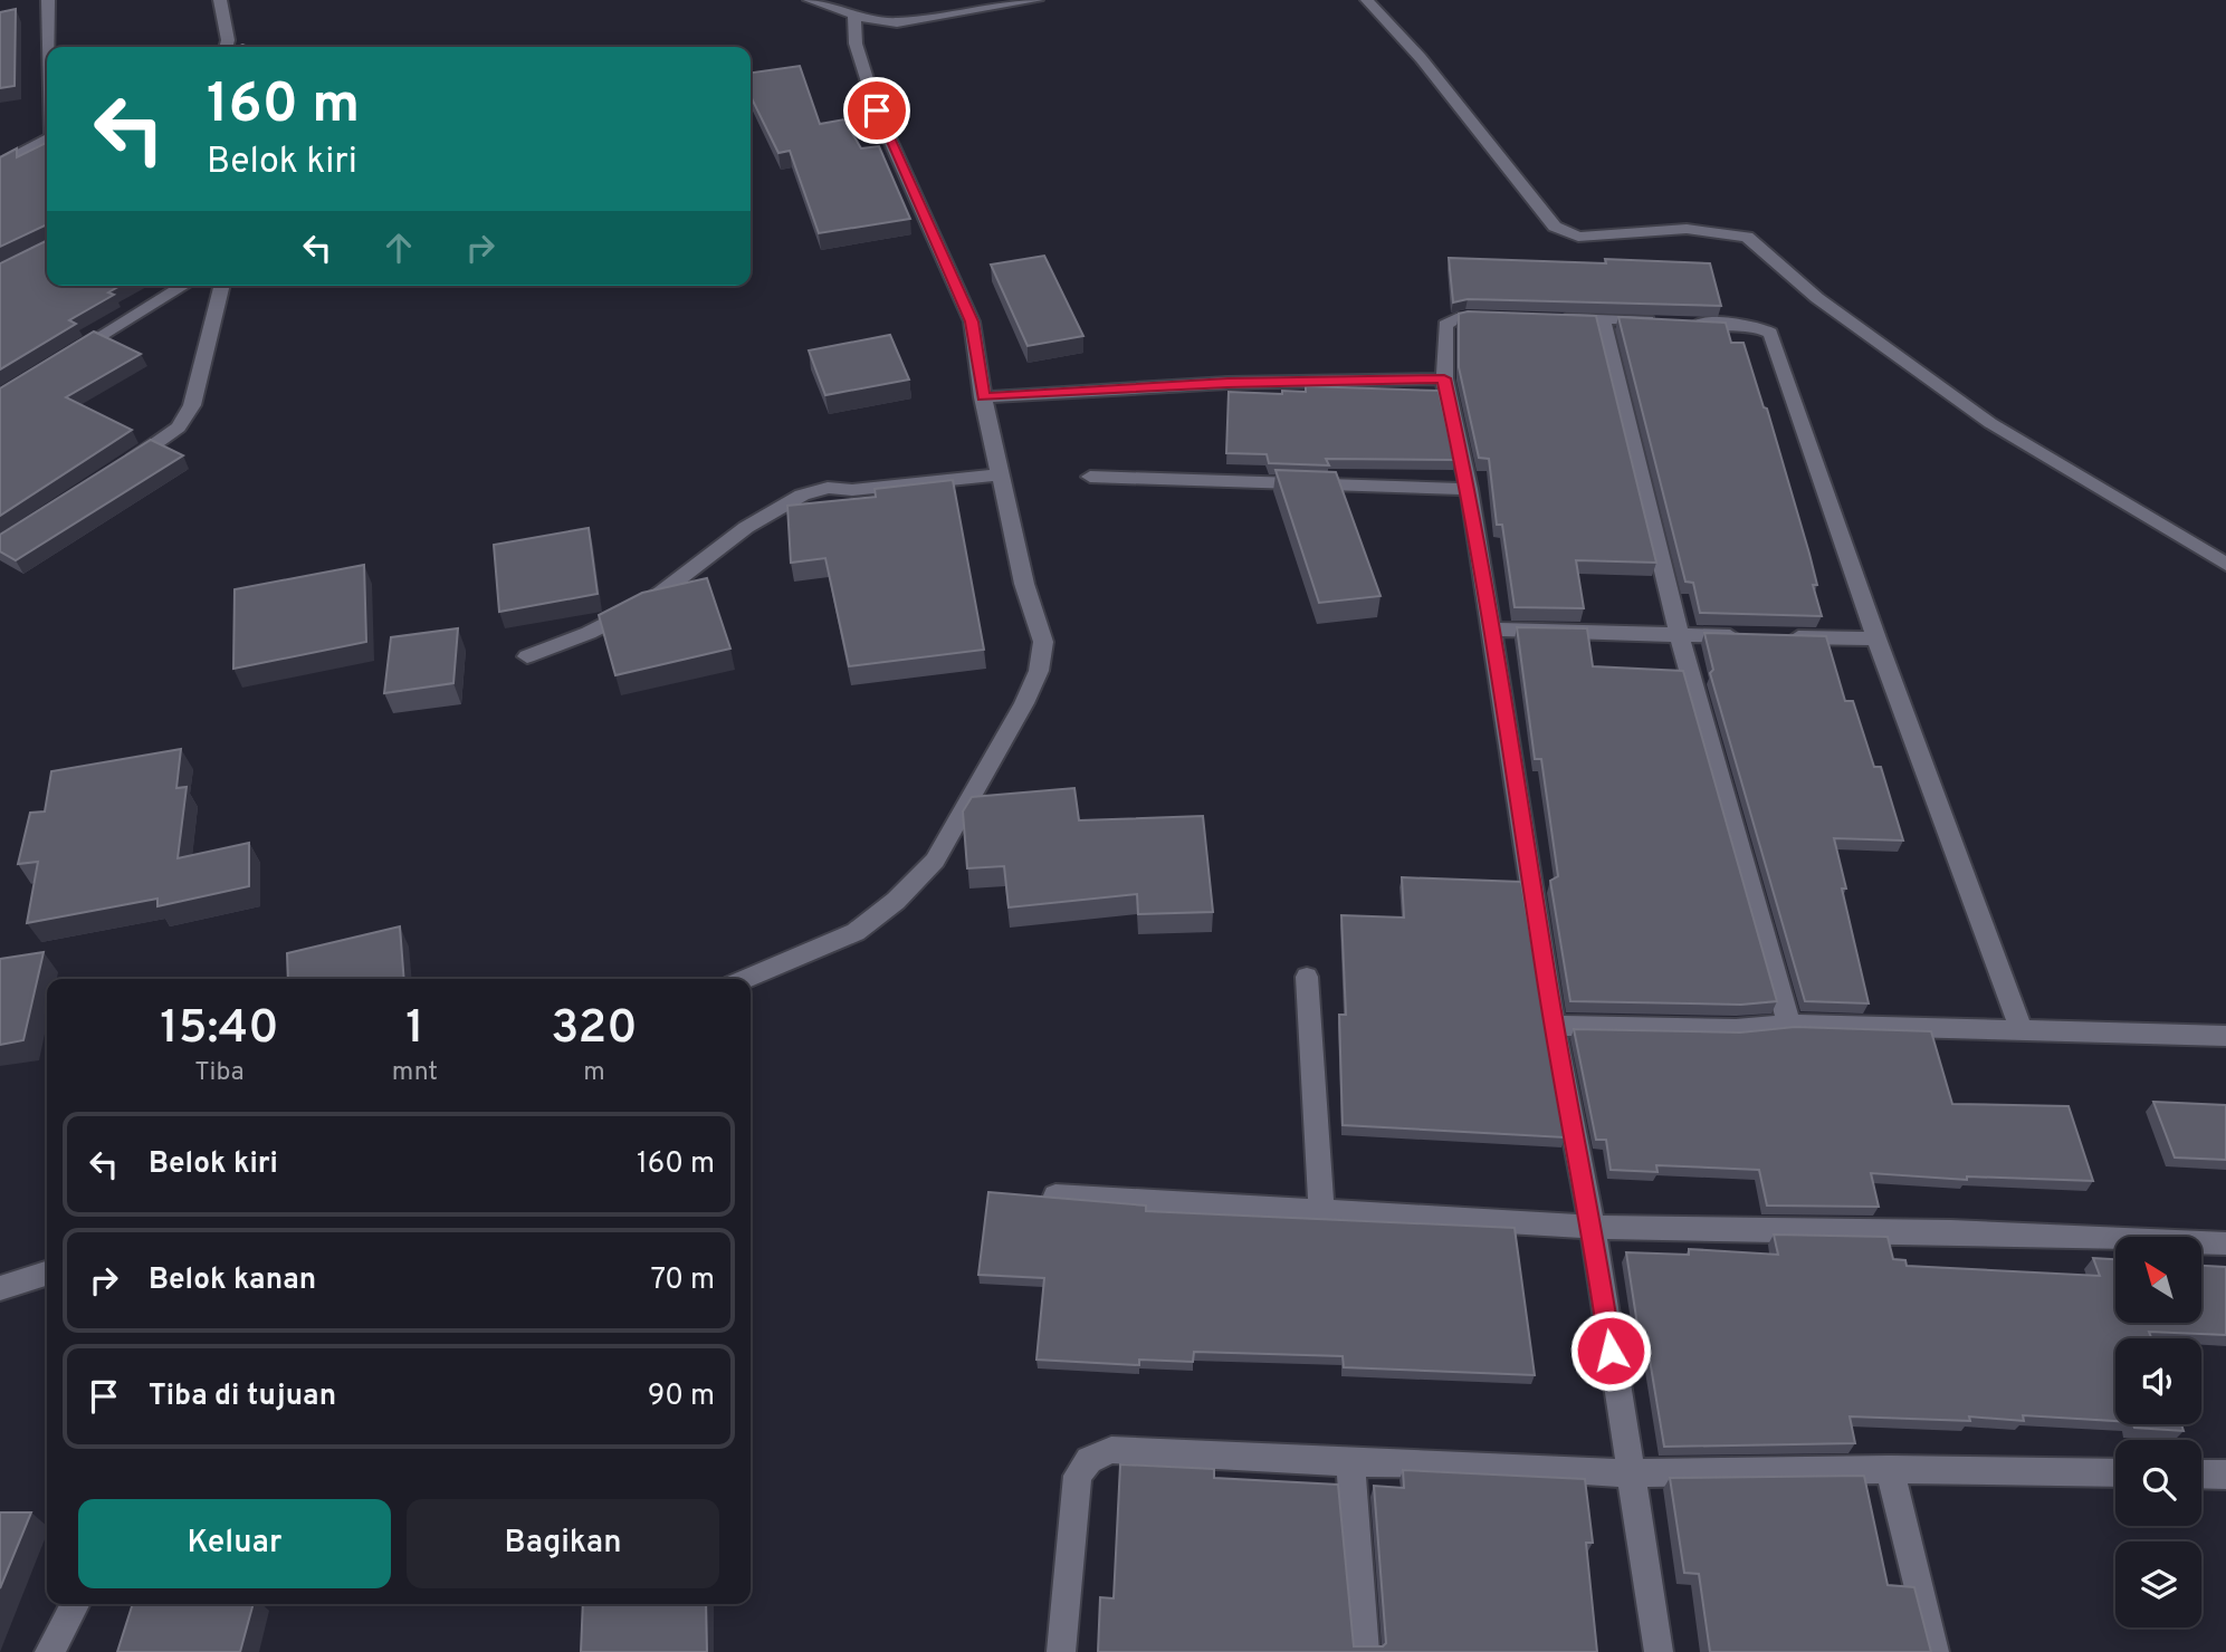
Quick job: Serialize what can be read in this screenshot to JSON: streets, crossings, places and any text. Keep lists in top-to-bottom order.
{
  "north": "top left",
  "page": {
    "turn": ["160 m", "Belok kiri"],
    "eta": [
      "15:40",
      "Tiba",
      "1",
      "mnt",
      "320",
      "m"
    ],
    "list": [
      {
        "name": "Belok kiri",
        "value": "160 m"
      },
      {
        "name": "Belok kanan",
        "value": "70 m"
      },
      {
        "name": "Tiba di tujuan",
        "value": "90 m"
      }
    ],
    "buttons": ["Keluar", "Bagikan"]
  }
}
